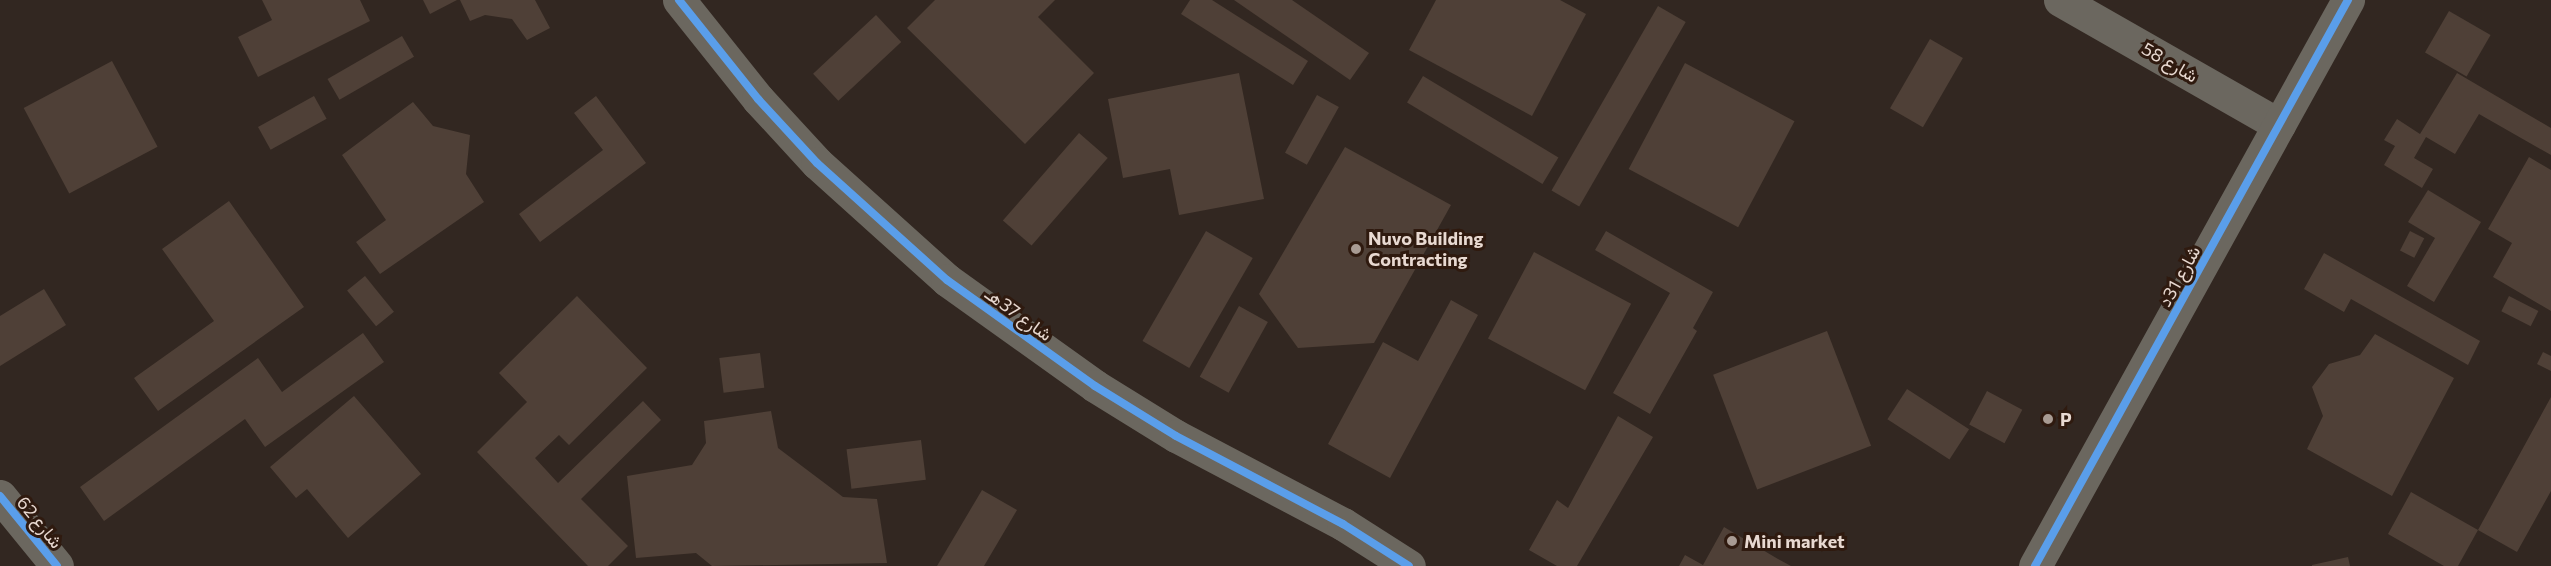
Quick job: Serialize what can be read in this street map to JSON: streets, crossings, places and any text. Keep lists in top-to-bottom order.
{
  "streets": {
    "street": [
      "شارع 58",
      "شارع 31د",
      "شارع 37هـ",
      "شارع 62"
    ]
  },
  "crossings": [
    ["شارع 58", "شارع 31د"]
  ],
  "places": ["Nuvo Building Contracting", "P", "Mini market"]
}
